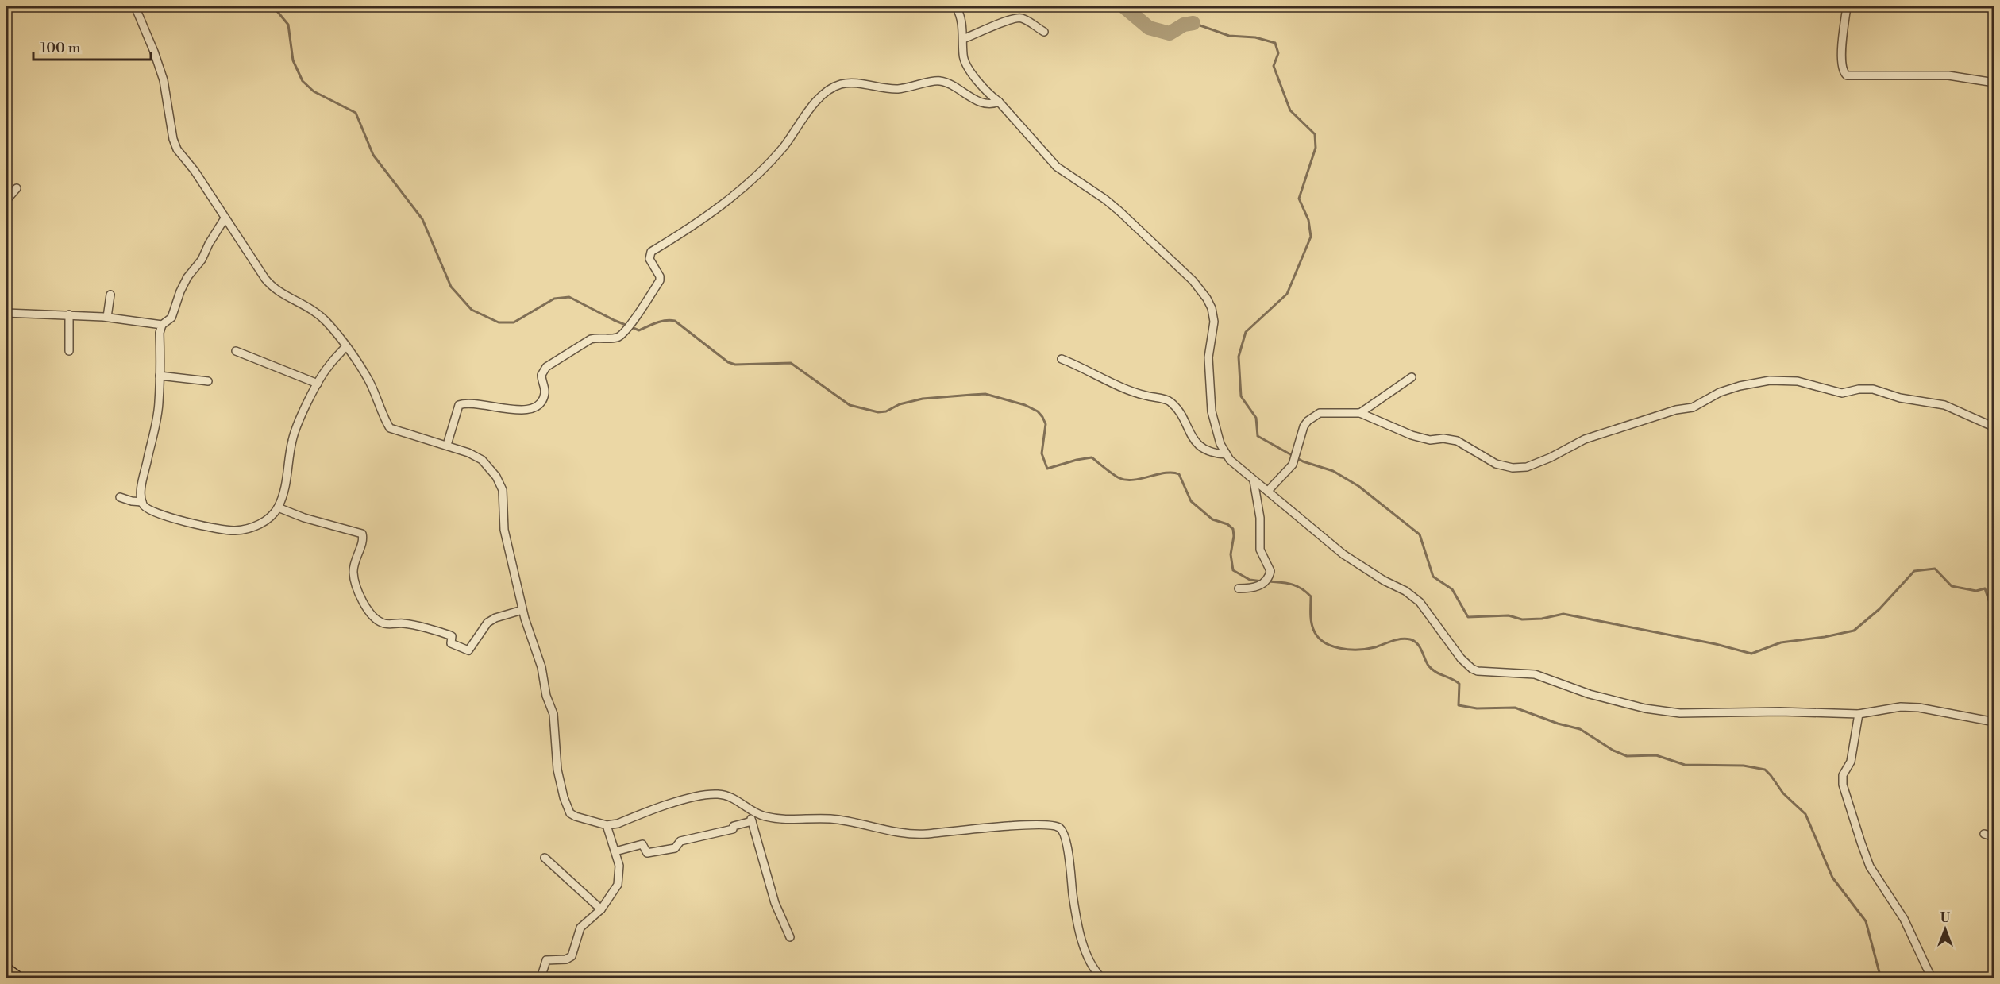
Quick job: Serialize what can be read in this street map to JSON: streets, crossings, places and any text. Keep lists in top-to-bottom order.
{
  "scale_bar": "100 m",
  "north": "top"
}
